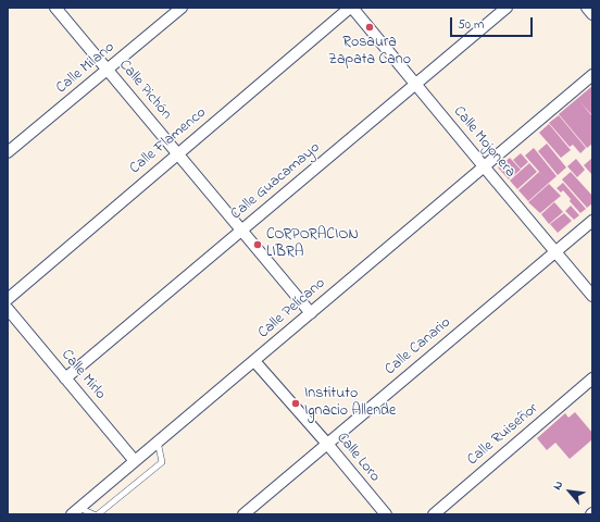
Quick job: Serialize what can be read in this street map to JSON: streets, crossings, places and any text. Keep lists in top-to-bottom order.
{
  "streets": {
    "street": [
      "Calle Milano",
      "Calle Pichón",
      "Calle Flamenco",
      "Calle Mojonera",
      "Calle Guacamayo",
      "Calle Pelícano",
      "Calle Canario",
      "Calle Mirlo",
      "Calle Ruiseñor",
      "Calle Loro"
    ]
  },
  "crossings": [
    ["Calle Milano", "Calle Pichón"],
    ["Calle Pichón", "Calle Flamenco"],
    ["Calle Pichón", "Calle Guacamayo"],
    ["Calle Pichón", "Calle Pelícano"],
    ["Calle Flamenco", "Calle Mojonera"],
    ["Calle Mojonera", "Calle Guacamayo"],
    ["Calle Mojonera", "Calle Pelícano"],
    ["Calle Mojonera", "Calle Canario"],
    ["Calle Guacamayo", "Calle Mirlo"],
    ["Calle Pelícano", "Calle Mirlo"],
    ["Calle Pelícano", "Calle Loro"],
    ["Calle Canario", "Calle Loro"]
  ],
  "places": ["Rosaura Zapata Cano", "CORPORACION LIBRA", "Instituto Ignacio Allende"],
  "scale_bar": "50 m",
  "north": "top left"
}
